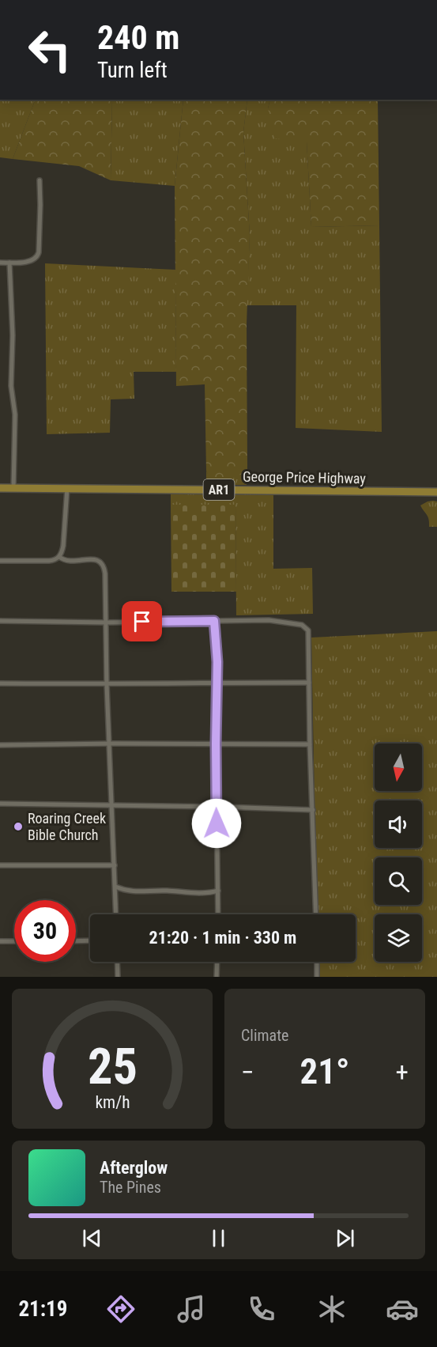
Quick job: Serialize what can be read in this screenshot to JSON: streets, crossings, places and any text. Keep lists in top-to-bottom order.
{
  "streets": {
    "highway": ["George Price Highway", "AR1"]
  },
  "places": ["Roaring Creek Bible Church"],
  "north": "bottom",
  "page": {
    "turn": ["240 m", "Turn left"],
    "limit": "30",
    "trip": "21:20 · 1 min · 330 m",
    "tile": "Climate",
    "heat": ["−", "21°", "+"],
    "song": ["Afterglow", "The Pines"],
    "tabs": "21:19",
    "gauge": ["25", "km/h"]
  }
}
